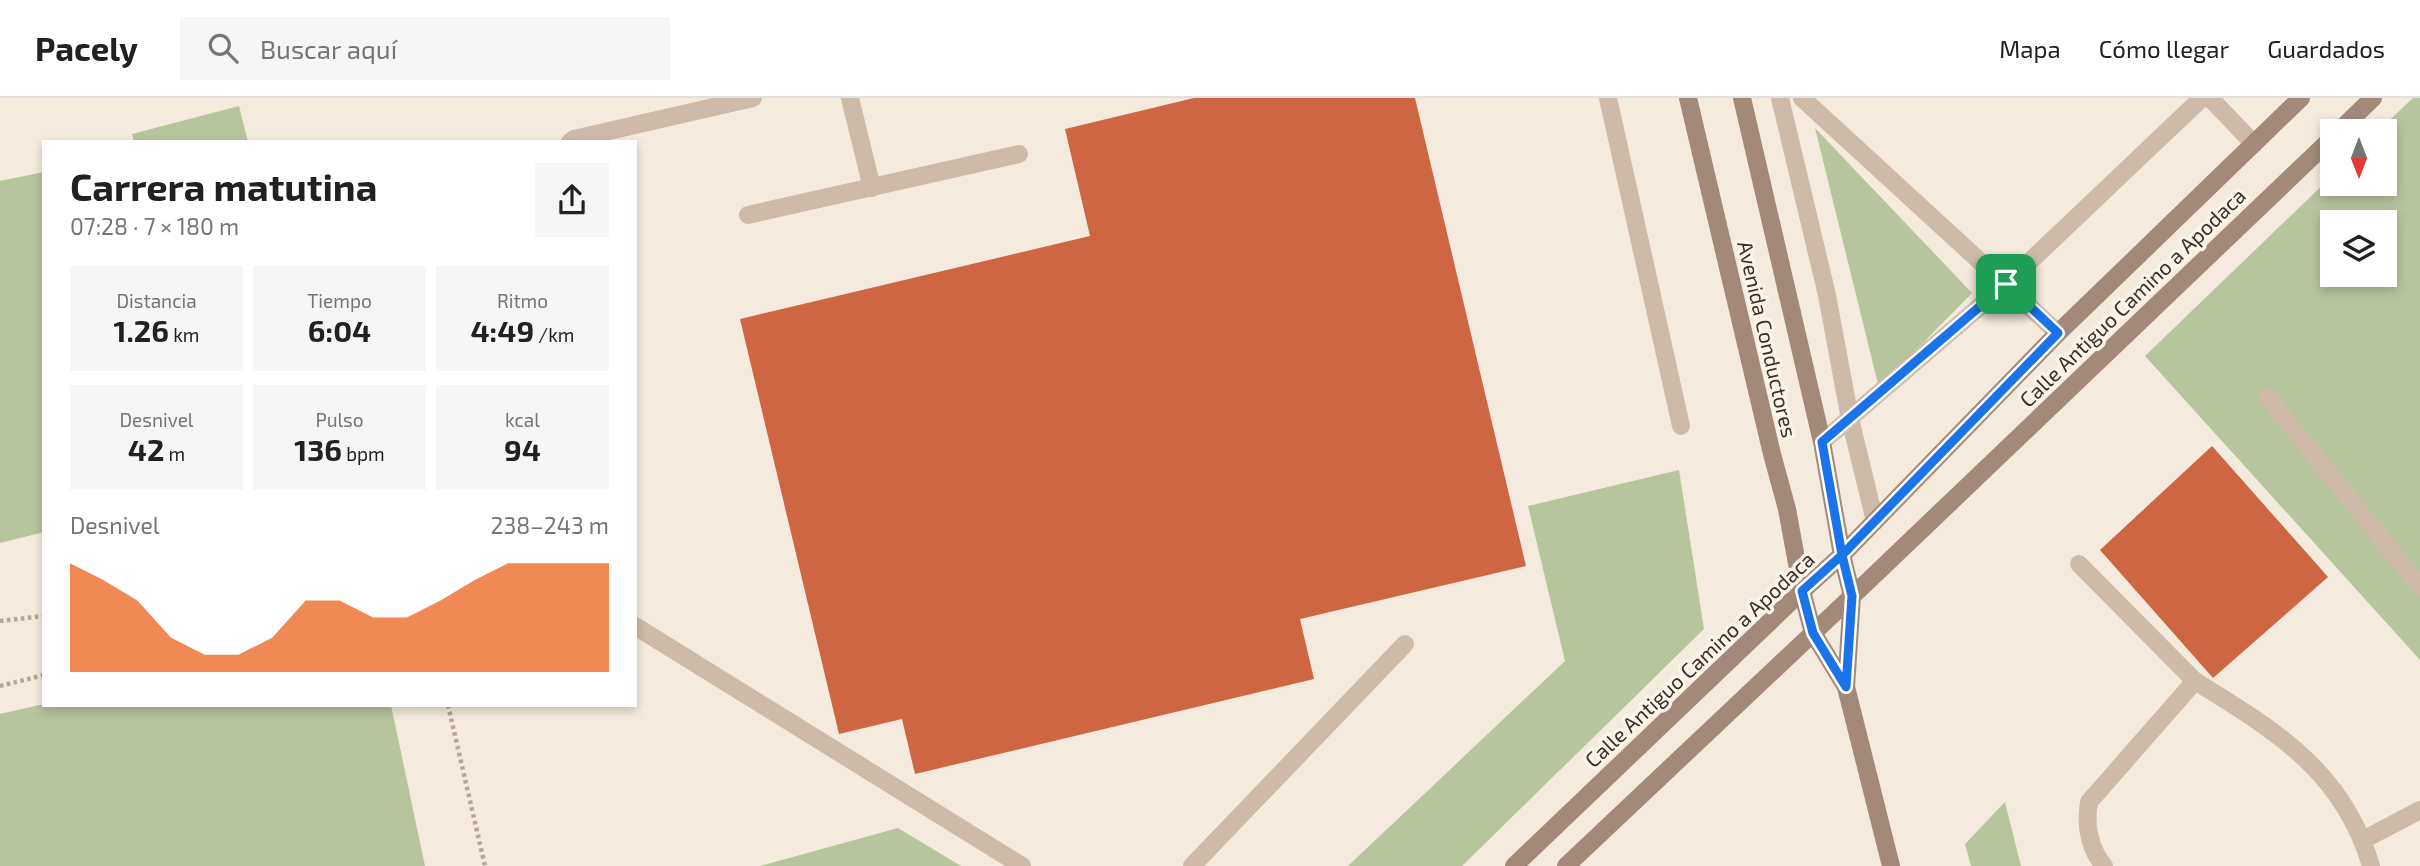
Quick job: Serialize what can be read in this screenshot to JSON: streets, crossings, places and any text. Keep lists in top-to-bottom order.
{
  "streets": {
    "street": ["Calle Antiguo Camino a Apodaca", "Avenida Conductores"]
  },
  "crossings": [
    ["Calle Antiguo Camino a Apodaca", "Avenida Conductores"]
  ],
  "north": "bottom",
  "page": {
    "header": "Pacely",
    "search": "Buscar aquí",
    "nav": ["Mapa", "Cómo llegar", "Guardados"],
    "heading": ["Carrera matutina", "07:28 · 7 × 180 m"],
    "stats": [
      ["Distancia", "1.26 km"],
      ["Tiempo", "6:04"],
      ["Ritmo", "4:49 /km"],
      ["Desnivel", "42 m"],
      ["Pulso", "136 bpm"],
      ["kcal", "94"]
    ],
    "chart": ["Desnivel", "238–243 m"]
  }
}
